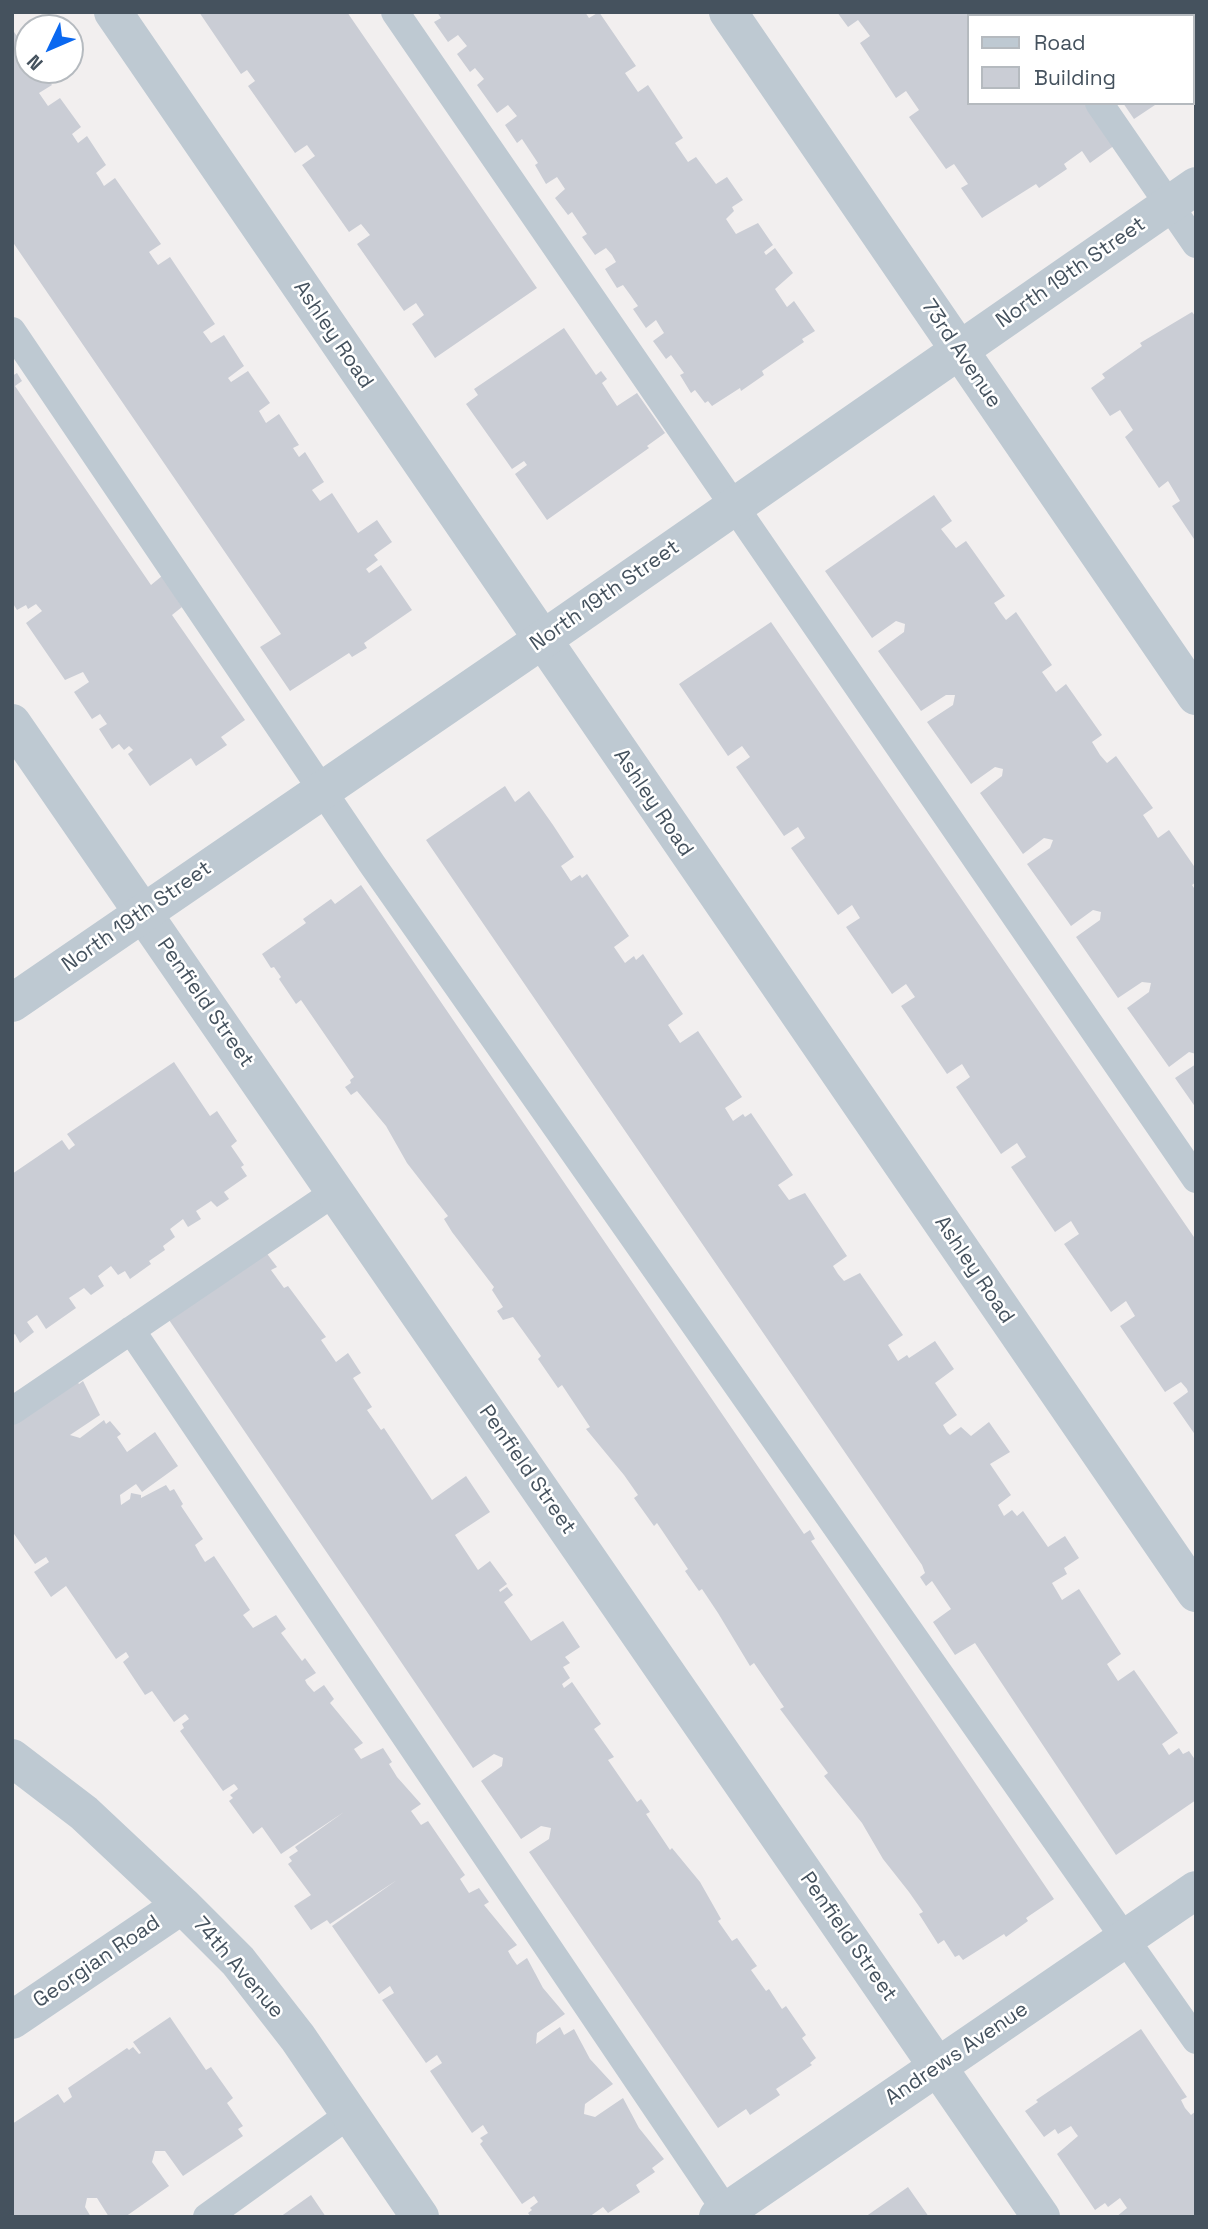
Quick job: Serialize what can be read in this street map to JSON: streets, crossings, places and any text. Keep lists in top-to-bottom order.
{
  "streets": {
    "street": [
      "North 19th Street",
      "Ashley Road",
      "73rd Avenue",
      "Penfield Street",
      "Georgian Road",
      "74th Avenue",
      "Andrews Avenue"
    ]
  },
  "crossings": [
    ["North 19th Street", "Ashley Road"],
    ["North 19th Street", "73rd Avenue"],
    ["North 19th Street", "Penfield Street"],
    ["Penfield Street", "Andrews Avenue"],
    ["Georgian Road", "74th Avenue"]
  ],
  "legend": ["Road", "Building"],
  "north": "bottom left"
}
